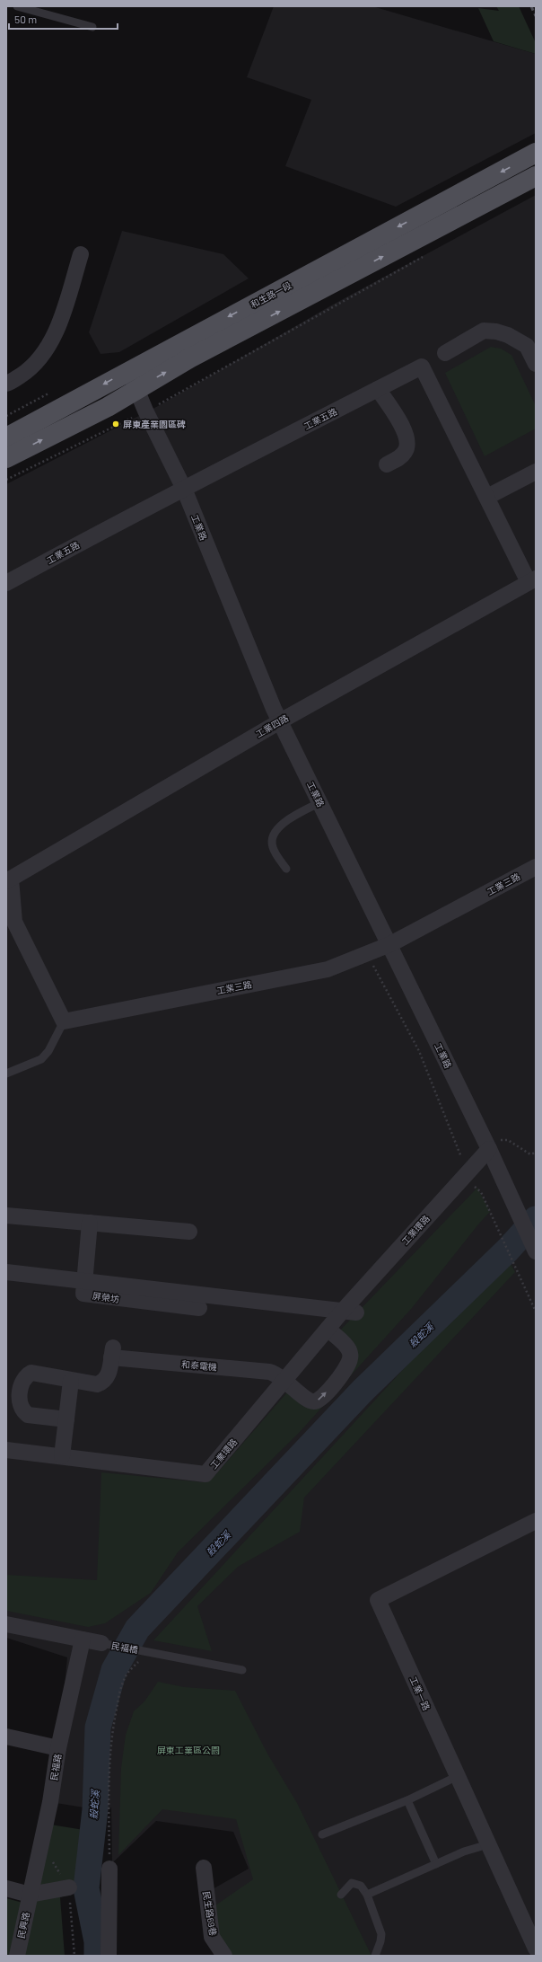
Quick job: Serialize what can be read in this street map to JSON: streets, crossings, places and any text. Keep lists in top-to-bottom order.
{
  "streets": {
    "main road": ["和生路一段"],
    "street": [
      "工業五路",
      "工業路",
      "工業四路",
      "工業三路",
      "工業環路",
      "屏榮坊",
      "和泰電機",
      "工業一路",
      "民福路",
      "民生路69巷",
      "民興路"
    ],
    "lane": ["民福橋"]
  },
  "crossings": [
    ["和生路一段", "工業路"],
    ["工業五路", "工業路"],
    ["工業五路", "工業四路"],
    ["工業路", "工業四路"],
    ["工業路", "工業三路"],
    ["工業路", "工業環路"],
    ["工業環路", "和泰電機"],
    ["民福路", "民興路"]
  ],
  "water": ["殺蛇溪"],
  "parks": ["屏東工業區公園"],
  "places": ["屏東產業園區碑"],
  "scale_bar": "50 m"
}
